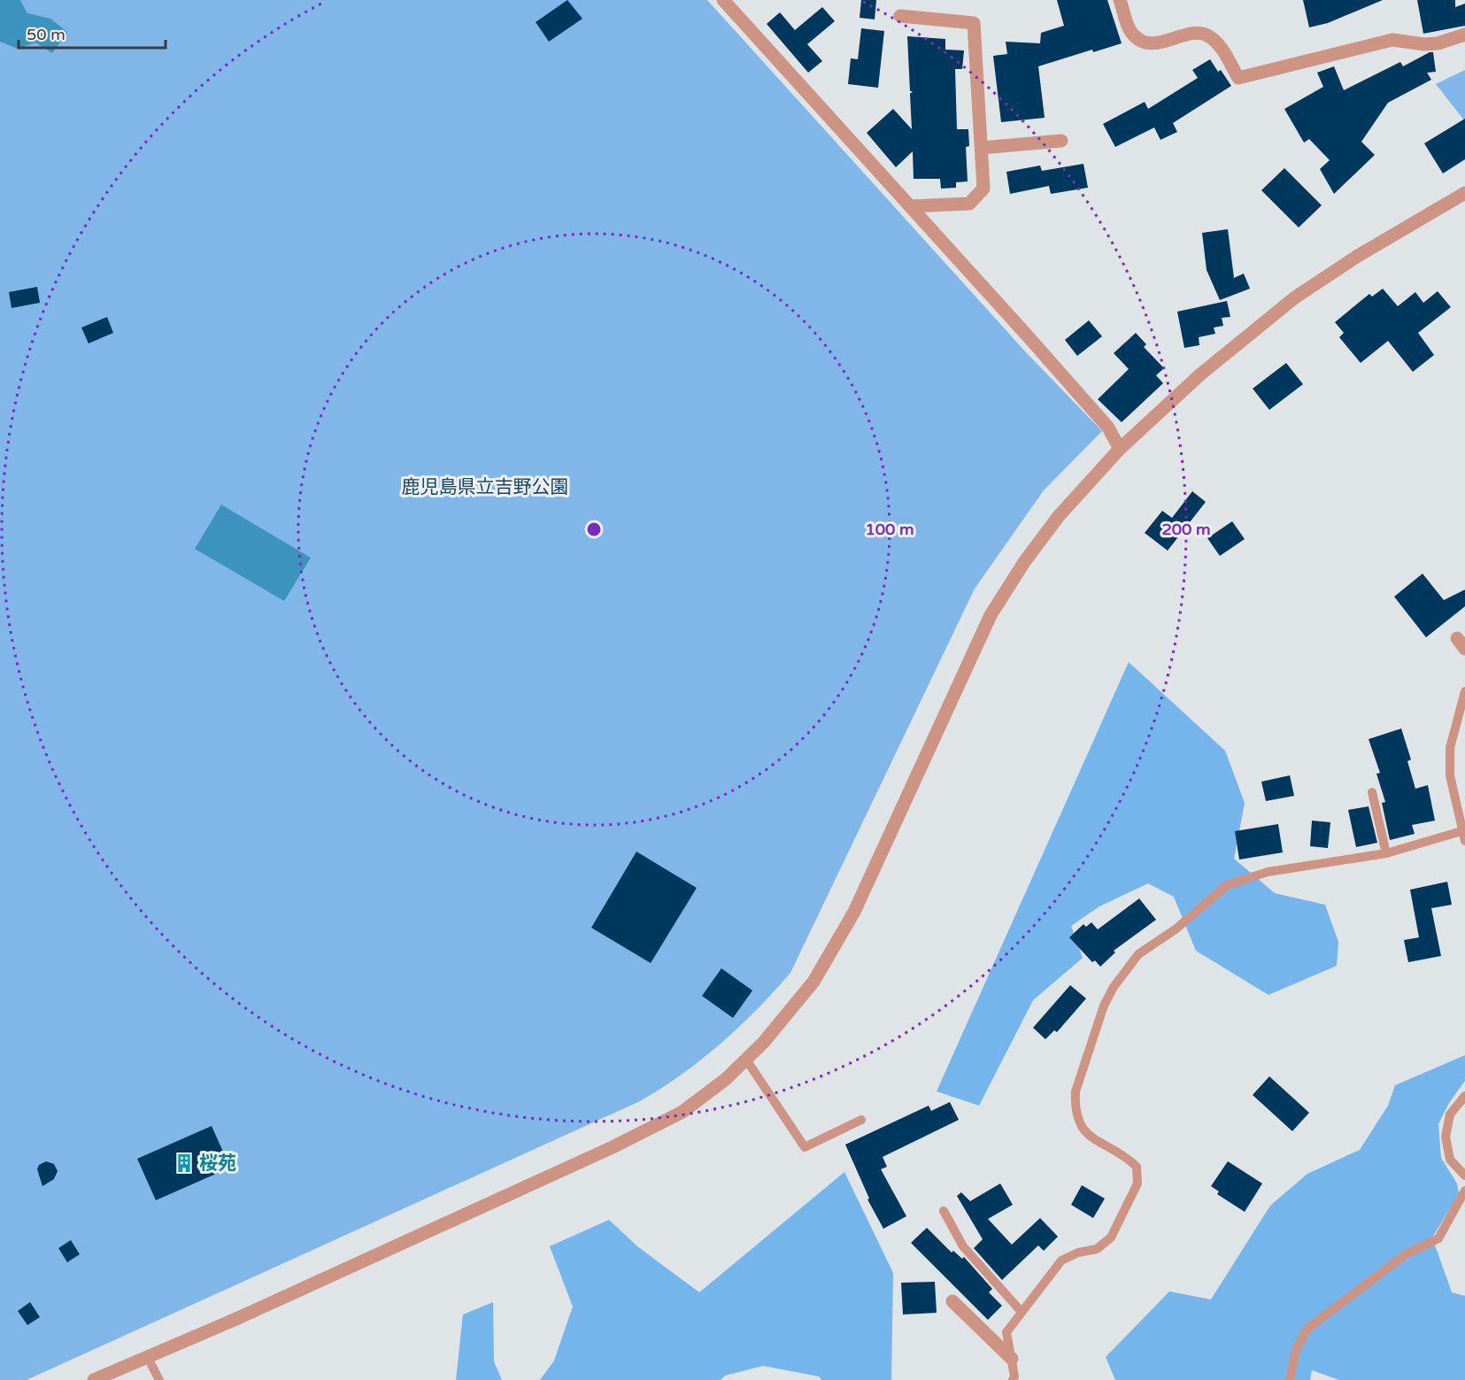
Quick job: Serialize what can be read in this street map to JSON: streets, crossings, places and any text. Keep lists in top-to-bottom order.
{
  "parks": ["鹿児島県立吉野公園"],
  "places": {
    "building": ["桜苑"]
  },
  "scale_bar": "50 m",
  "rings": ["100 m", "200 m"]
}
